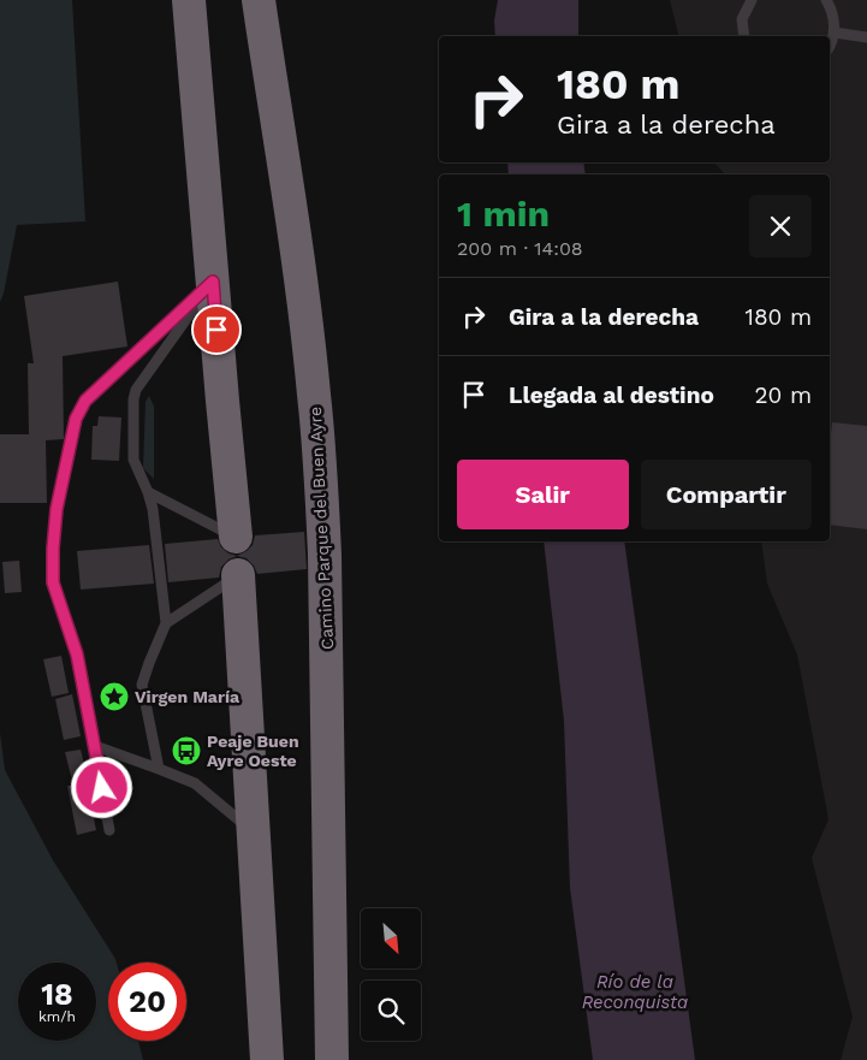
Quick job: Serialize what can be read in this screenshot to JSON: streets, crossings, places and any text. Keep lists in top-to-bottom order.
{
  "streets": {
    "highway": ["Camino Parque del Buen Ayre"]
  },
  "water": ["Río de la Reconquista"],
  "places": {
    "place": ["Virgen María"],
    "bus stop": ["Peaje Buen Ayre Oeste"]
  },
  "north": "bottom right",
  "page": {
    "turn": ["180 m", "Gira a la derecha"],
    "heading": ["1 min", "200 m · 14:08"],
    "list": [
      {
        "name": "Gira a la derecha",
        "value": "180 m"
      },
      {
        "name": "Llegada al destino",
        "value": "20 m"
      }
    ],
    "buttons": ["Salir", "Compartir"],
    "speed": "18 km/h",
    "limit": "20"
  }
}
